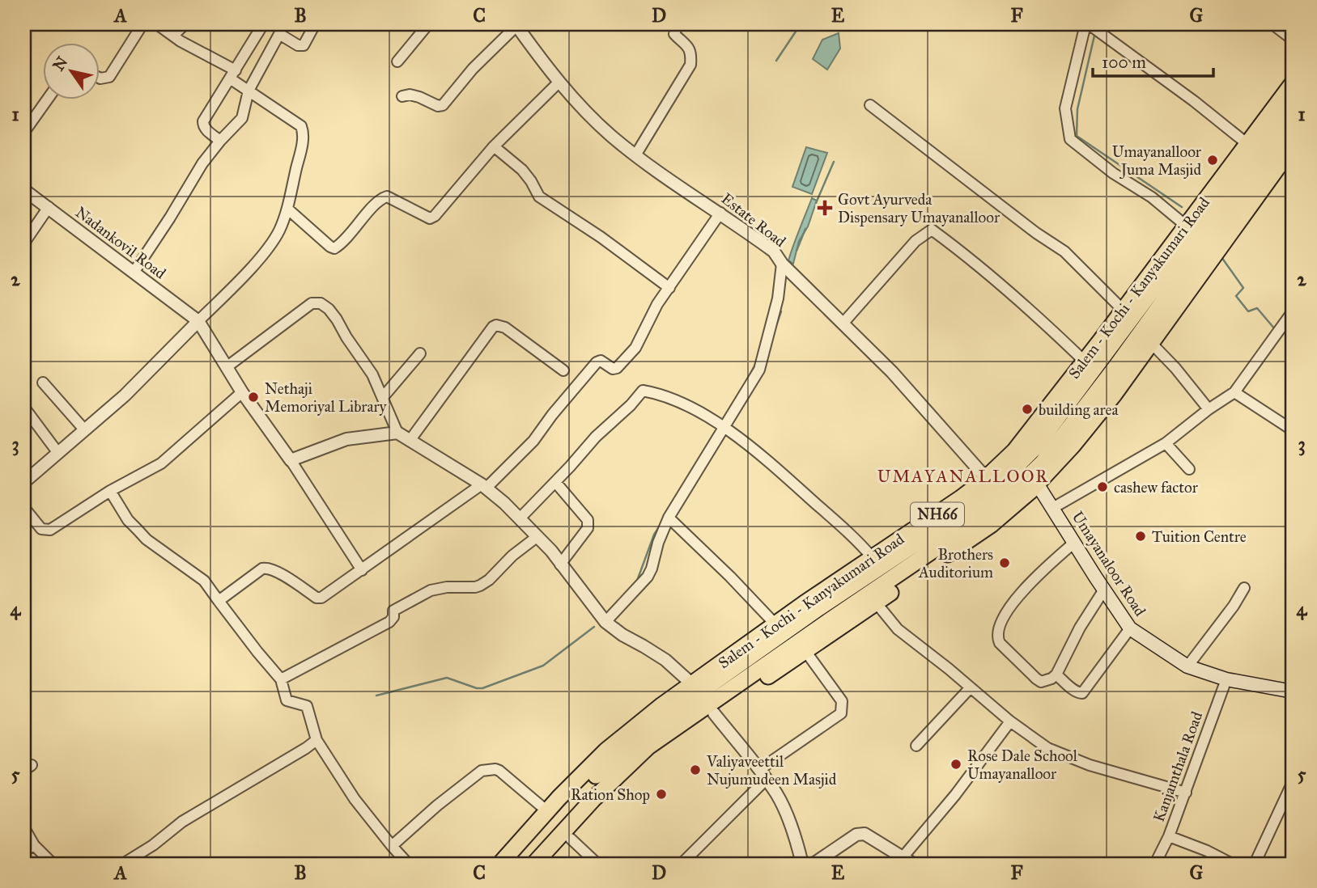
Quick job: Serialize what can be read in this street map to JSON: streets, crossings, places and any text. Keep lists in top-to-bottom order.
{
  "streets": {
    "highway": ["Salem - Kochi - Kanyakumari Road", "NH66"],
    "main road": ["Umayanaloor Road"],
    "street": ["Estate Road", "Nadankovil Road", "Kanjamthala Road"]
  },
  "crossings": [
    ["Estate Road", "Salem - Kochi - Kanyakumari Road"],
    ["NH66", "Umayanaloor Road"],
    ["Umayanaloor Road", "Kanjamthala Road"]
  ],
  "districts": ["UMAYANALLOOR"],
  "places": {
    "other": [
      "Umayanalloor Juma Masjid",
      "Nethaji Memoriyal Library",
      "building area",
      "cashew factor",
      "Tuition Centre",
      "Brothers Auditorium",
      "Rose Dale School Umayanalloor",
      "Valiyaveettil Nujumudeen Masjid",
      "Ration Shop"
    ],
    "health": ["Govt Ayurveda Dispensary Umayanalloor"]
  },
  "scale_bar": "100 m",
  "north": "top left",
  "grid": {
    "columns": [
      "A",
      "B",
      "C",
      "D",
      "E",
      "F",
      "G"
    ],
    "rows": [
      "1",
      "2",
      "3",
      "4",
      "5"
    ]
  }
}
